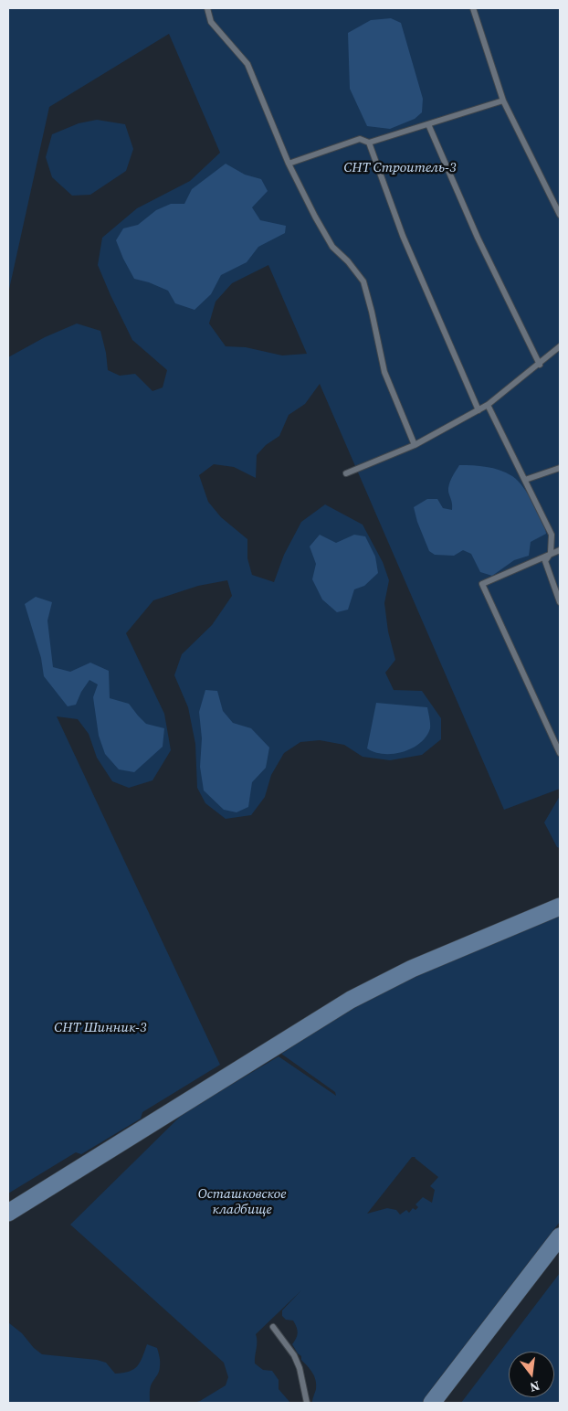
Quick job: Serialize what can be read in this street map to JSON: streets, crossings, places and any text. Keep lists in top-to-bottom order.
{
  "parks": ["СНТ Строитель-3", "СНТ Шинник-3", "Осташковское кладбище"],
  "north": "bottom"
}
